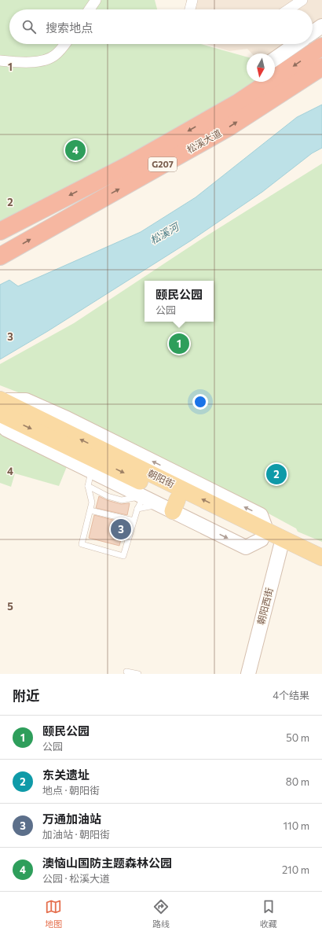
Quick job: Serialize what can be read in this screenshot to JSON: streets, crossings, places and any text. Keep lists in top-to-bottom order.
{
  "streets": {
    "highway": ["松溪大道", "G207"],
    "main road": ["朝阳街"],
    "street": ["朝阳西街"]
  },
  "crossings": [
    ["朝阳街", "朝阳西街"]
  ],
  "water": ["松溪河"],
  "north": "bottom",
  "page": {
    "search": "搜索地点",
    "pins": [
      "4",
      "1",
      "2",
      "3"
    ],
    "popup": ["颐民公园", "公园"],
    "heading": ["附近", "4个结果"],
    "list": [
      {
        "mark": "1",
        "name": "颐民公园",
        "note": "公园",
        "value": "50 m"
      },
      {
        "mark": "2",
        "name": "东关遗址",
        "note": "地点 · 朝阳街",
        "value": "80 m"
      },
      {
        "mark": "3",
        "name": "万通加油站",
        "note": "加油站 · 朝阳街",
        "value": "110 m"
      },
      {
        "mark": "4",
        "name": "澳恼山国防主题森林公园",
        "note": "公园 · 松溪大道",
        "value": "210 m"
      }
    ],
    "nav": ["地图", "路线", "收藏"]
  },
  "grid": {
    "rows": [
      "1",
      "2",
      "3",
      "4",
      "5"
    ]
  }
}
